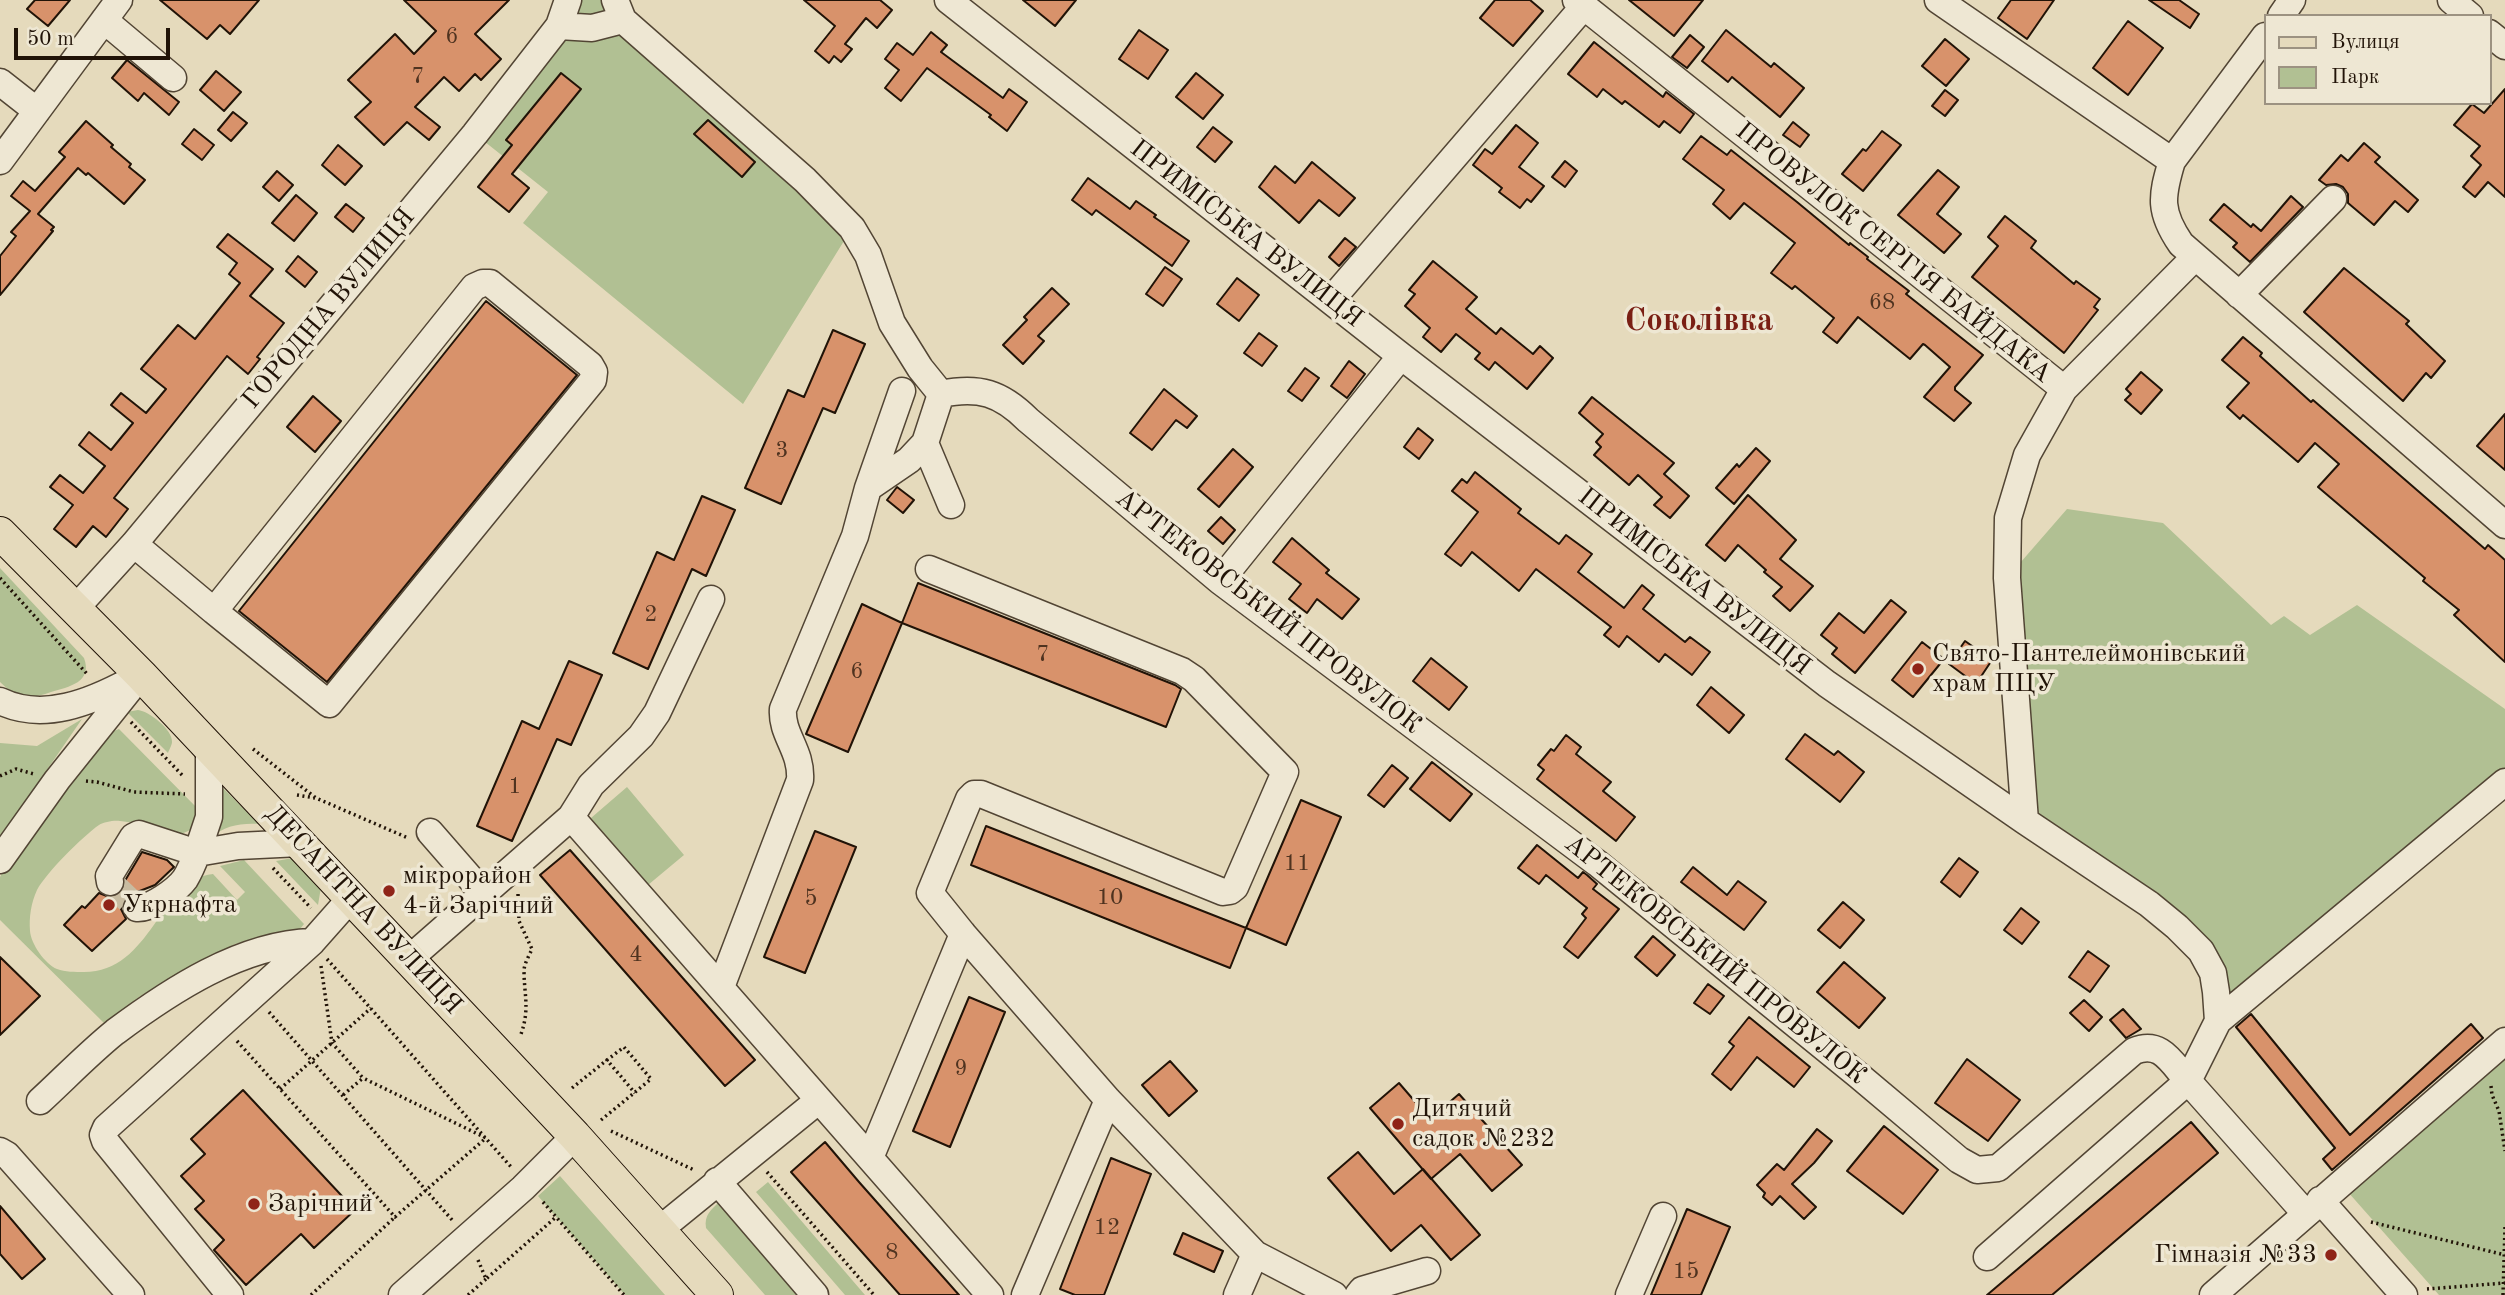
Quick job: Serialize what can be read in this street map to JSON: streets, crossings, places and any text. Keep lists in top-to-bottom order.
{
  "streets": {
    "main road": ["ДЕСАНТНА ВУЛИЦЯ"],
    "street": [
      "ПРИМІСЬКА ВУЛИЦЯ",
      "ПРОВУЛОК СЕРГІЯ БАЙДАКА",
      "ГОРОДНА ВУЛИЦЯ",
      "АРТЕКОВСЬКИЙ ПРОВУЛОК"
    ]
  },
  "crossings": [
    ["ГОРОДНА ВУЛИЦЯ", "ДЕСАНТНА ВУЛИЦЯ"]
  ],
  "districts": ["Соколівка"],
  "places": [
    "Свято-Пантелеймонівський храм ПЦУ",
    "мікрорайон 4-й Зарічний",
    "Укрнафта",
    "Дитячий садок №232",
    "Зарічний",
    "Гімназія №33"
  ],
  "house_numbers": [
    "6",
    "7",
    "68",
    "3",
    "2",
    "7",
    "6",
    "1",
    "11",
    "10",
    "5",
    "4",
    "9",
    "12",
    "8",
    "15"
  ],
  "legend": ["Вулиця", "Парк"],
  "scale_bar": "50 m"
}
